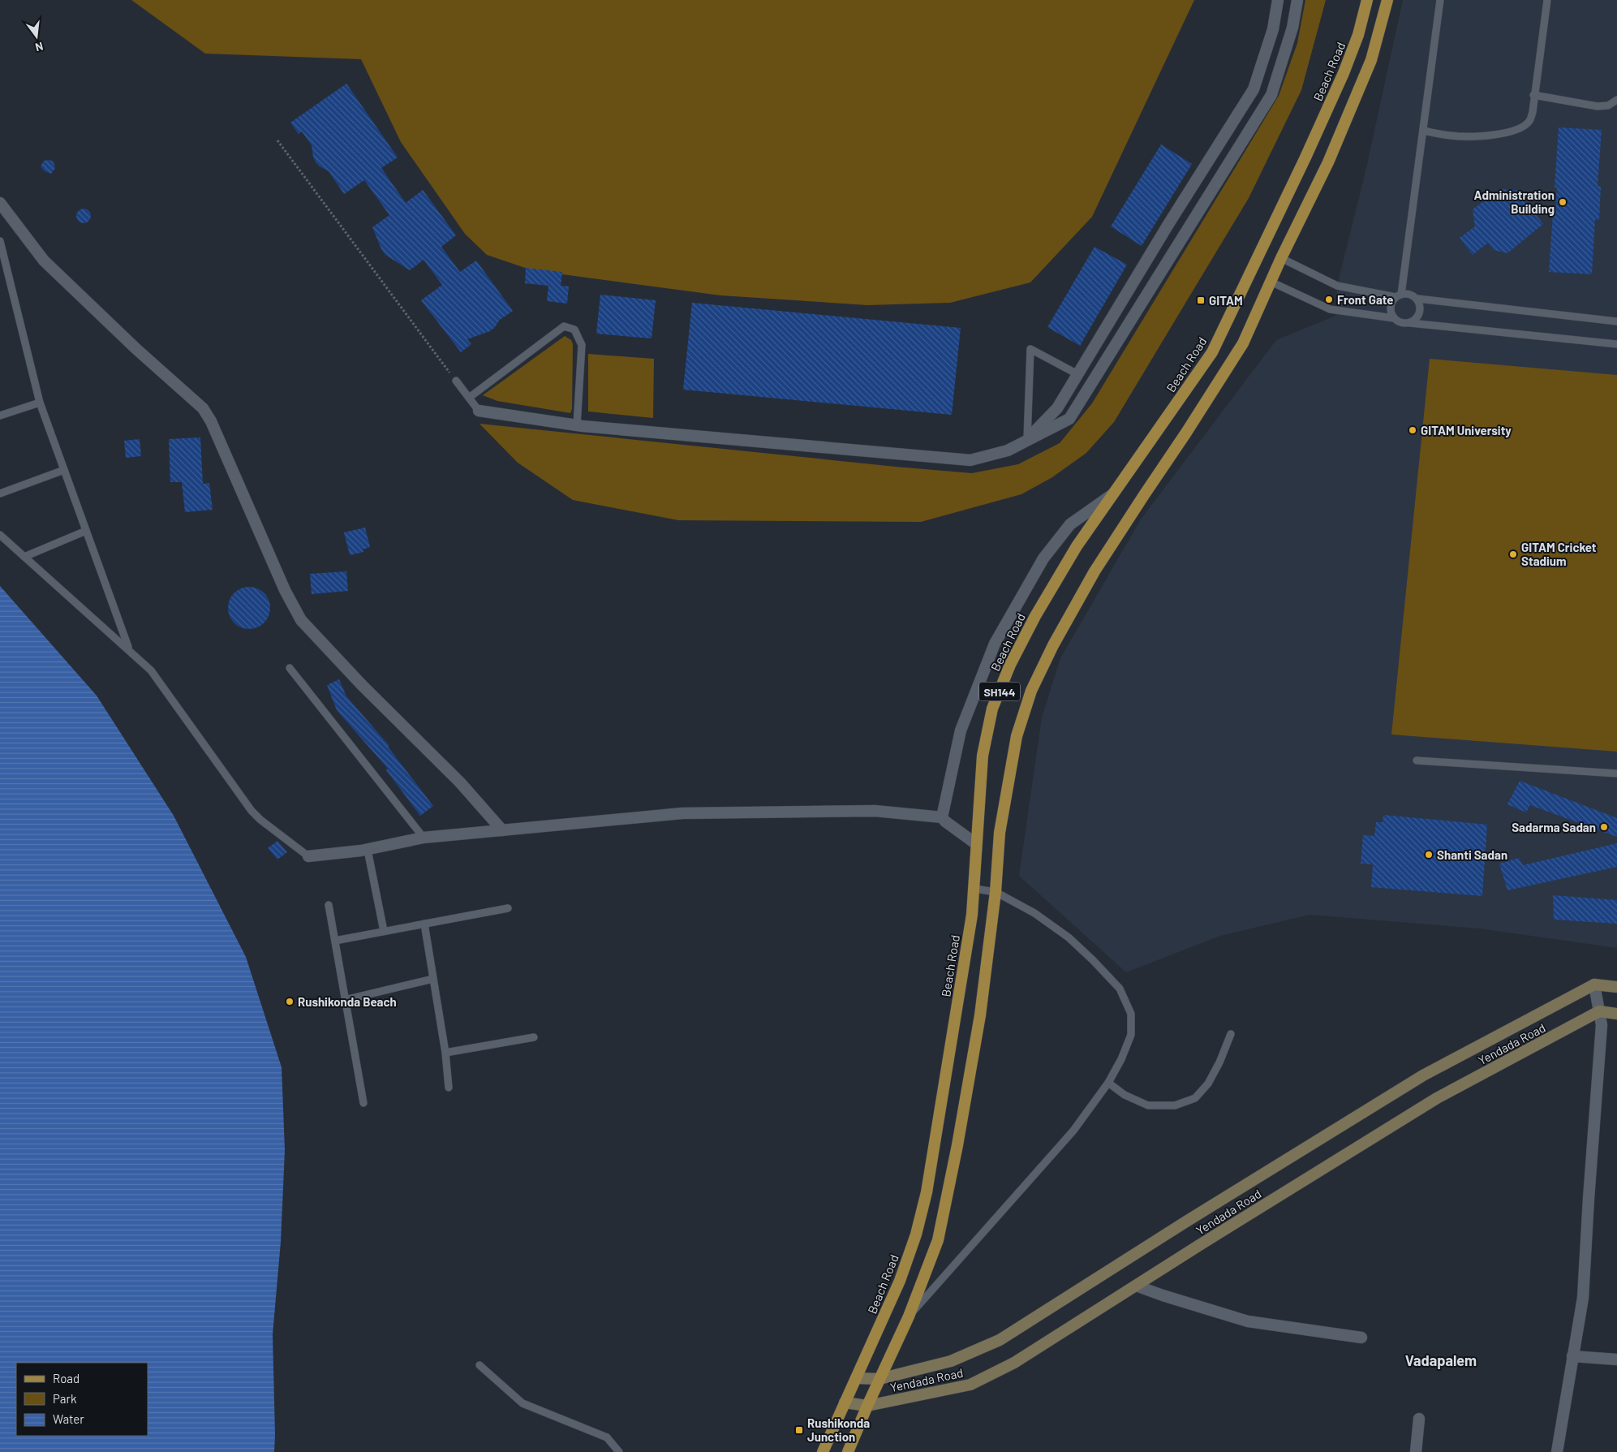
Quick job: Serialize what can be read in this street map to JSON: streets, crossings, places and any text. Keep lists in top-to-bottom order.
{
  "streets": {
    "main road": ["Beach Road", "SH144", "Yendada Road"]
  },
  "crossings": [
    ["Beach Road", "Yendada Road"],
    ["SH144", "Yendada Road"]
  ],
  "districts": ["Vadapalem"],
  "places": {
    "other": [
      "Administration Building",
      "Front Gate",
      "GITAM University",
      "GITAM Cricket Stadium",
      "Sadarma Sadan",
      "Shanti Sadan",
      "Rushikonda Beach"
    ],
    "transit": ["GITAM", "Rushikonda Junction"]
  },
  "legend": ["Road", "Park", "Water"],
  "north": "bottom"
}
